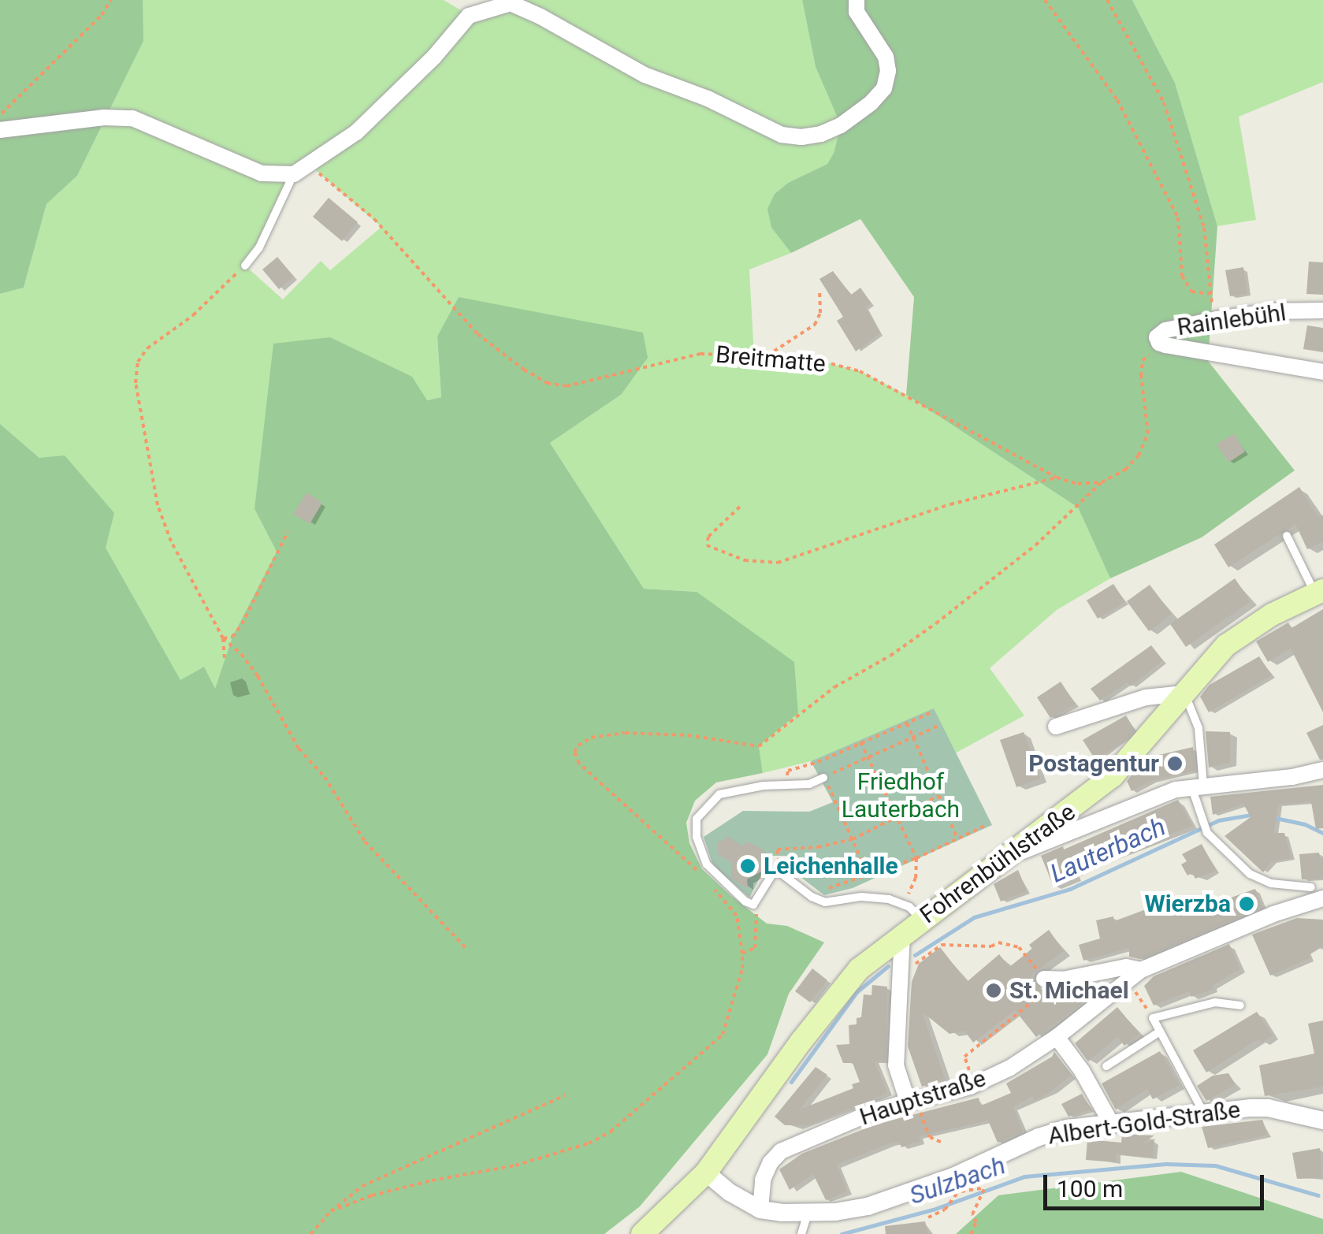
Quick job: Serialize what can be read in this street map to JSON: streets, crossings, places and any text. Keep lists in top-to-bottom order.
{
  "streets": {
    "main road": ["Fohrenbühlstraße"],
    "street": ["Rainlebühl", "Hauptstraße", "Albert-Gold-Straße"],
    "path": ["Breitmatte"]
  },
  "crossings": [
    ["Fohrenbühlstraße", "Albert-Gold-Straße"],
    ["Hauptstraße", "Albert-Gold-Straße"]
  ],
  "water": ["Lauterbach", "Sulzbach"],
  "parks": ["Friedhof Lauterbach"],
  "places": [
    "Postagentur",
    "Leichenhalle",
    "Wierzba",
    "St. Michael"
  ],
  "scale_bar": "100 m"
}
